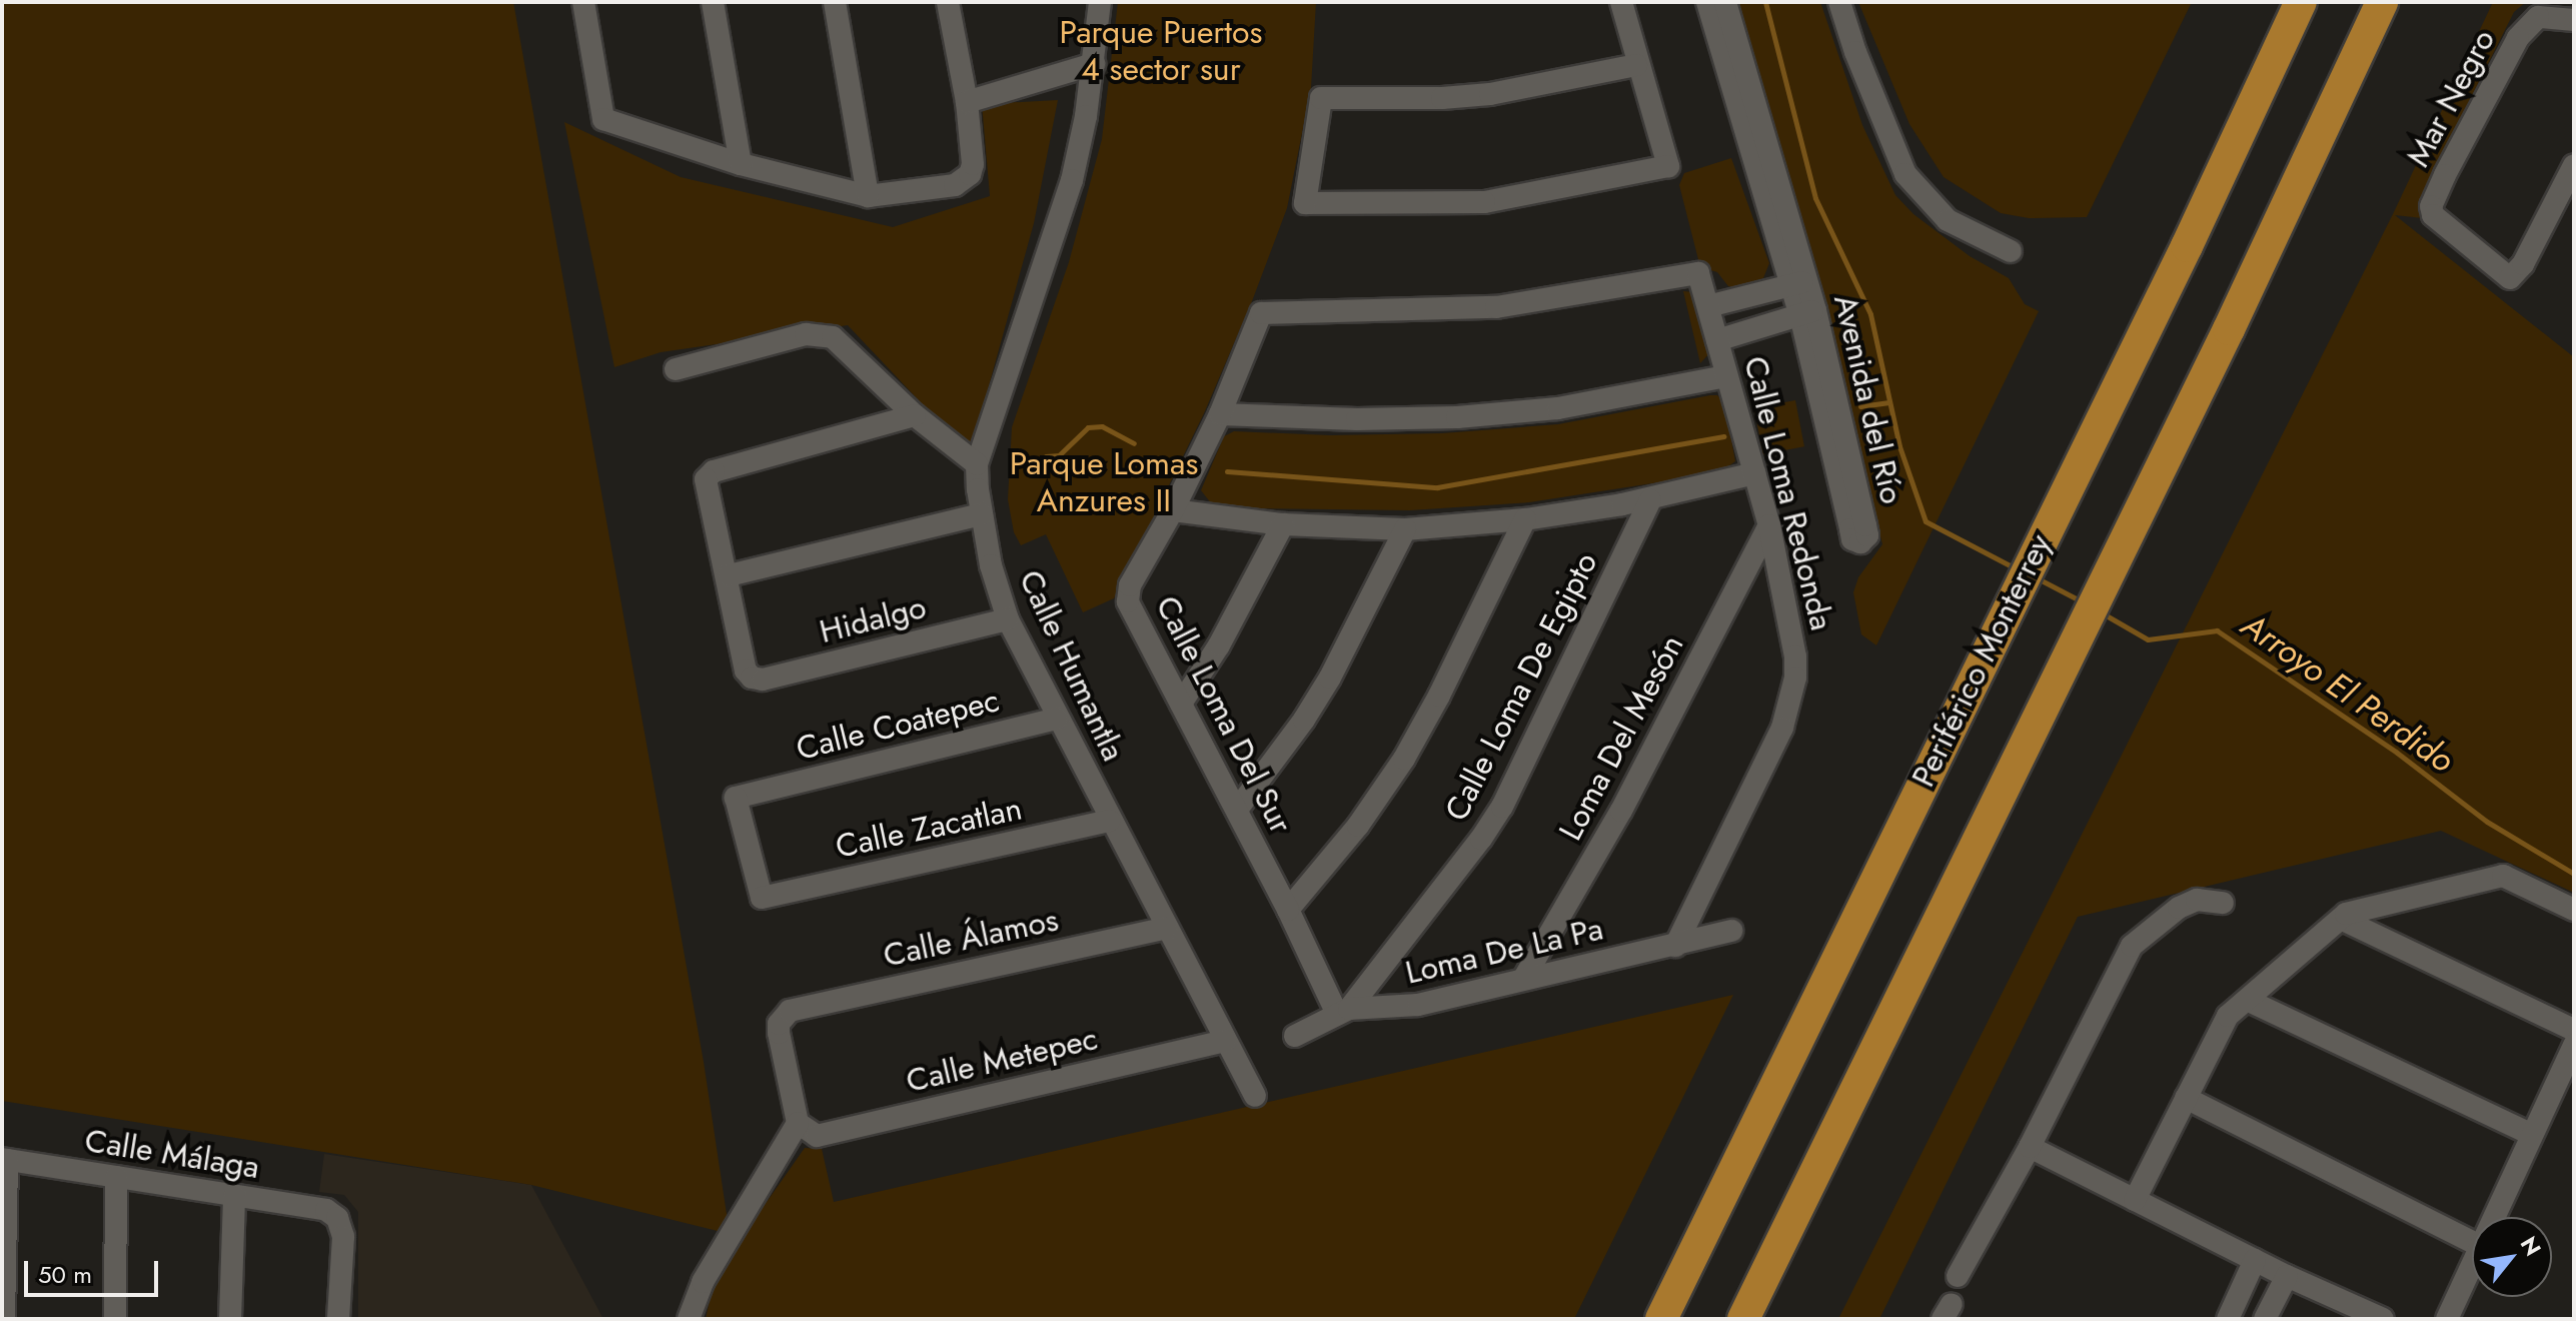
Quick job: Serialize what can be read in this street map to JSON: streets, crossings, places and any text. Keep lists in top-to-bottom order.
{
  "streets": {
    "highway": ["Periférico Monterrey"],
    "street": [
      "Mar Negro",
      "Avenida del Río",
      "Calle Loma Redonda",
      "Hidalgo",
      "Calle Humantla",
      "Calle Loma De Egipto",
      "Calle Loma Del Sur",
      "Calle Coatepec",
      "Loma Del Mesón",
      "Calle Zacatlan",
      "Calle Álamos",
      "Loma De La Pa",
      "Calle Metepec",
      "Calle Málaga"
    ]
  },
  "crossings": [
    ["Calle Loma Redonda", "Calle Loma Del Sur"],
    ["Calle Loma Redonda", "Loma Del Mesón"],
    ["Calle Loma Redonda", "Loma De La Pa"],
    ["Hidalgo", "Calle Humantla"],
    ["Calle Humantla", "Calle Coatepec"],
    ["Calle Humantla", "Calle Zacatlan"],
    ["Calle Humantla", "Calle Álamos"],
    ["Calle Humantla", "Calle Metepec"],
    ["Calle Loma De Egipto", "Calle Loma Del Sur"],
    ["Calle Loma De Egipto", "Loma De La Pa"],
    ["Calle Loma Del Sur", "Loma De La Pa"],
    ["Calle Coatepec", "Calle Zacatlan"],
    ["Loma Del Mesón", "Loma De La Pa"],
    ["Calle Álamos", "Calle Metepec"]
  ],
  "water": ["Arroyo El Perdido"],
  "parks": ["Parque Puertos 4 sector sur", "Parque Lomas Anzures II"],
  "scale_bar": "50 m",
  "north": "top right"
}
